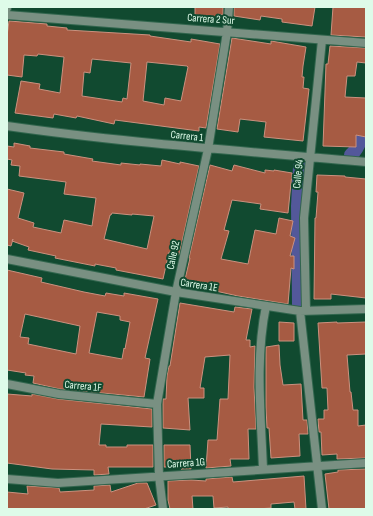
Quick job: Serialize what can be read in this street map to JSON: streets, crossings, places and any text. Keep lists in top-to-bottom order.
{
  "streets": {
    "street": [
      "Carrera 2 Sur",
      "Carrera 1",
      "Calle 94",
      "Calle 92",
      "Carrera 1E",
      "Carrera 1F",
      "Carrera 1G"
    ]
  },
  "crossings": [
    ["Carrera 2 Sur", "Calle 94"],
    ["Carrera 2 Sur", "Calle 92"],
    ["Carrera 1", "Calle 94"],
    ["Carrera 1", "Calle 92"],
    ["Calle 94", "Carrera 1E"],
    ["Calle 94", "Carrera 1G"],
    ["Calle 92", "Carrera 1E"],
    ["Calle 92", "Carrera 1F"],
    ["Calle 92", "Carrera 1G"]
  ]
}
